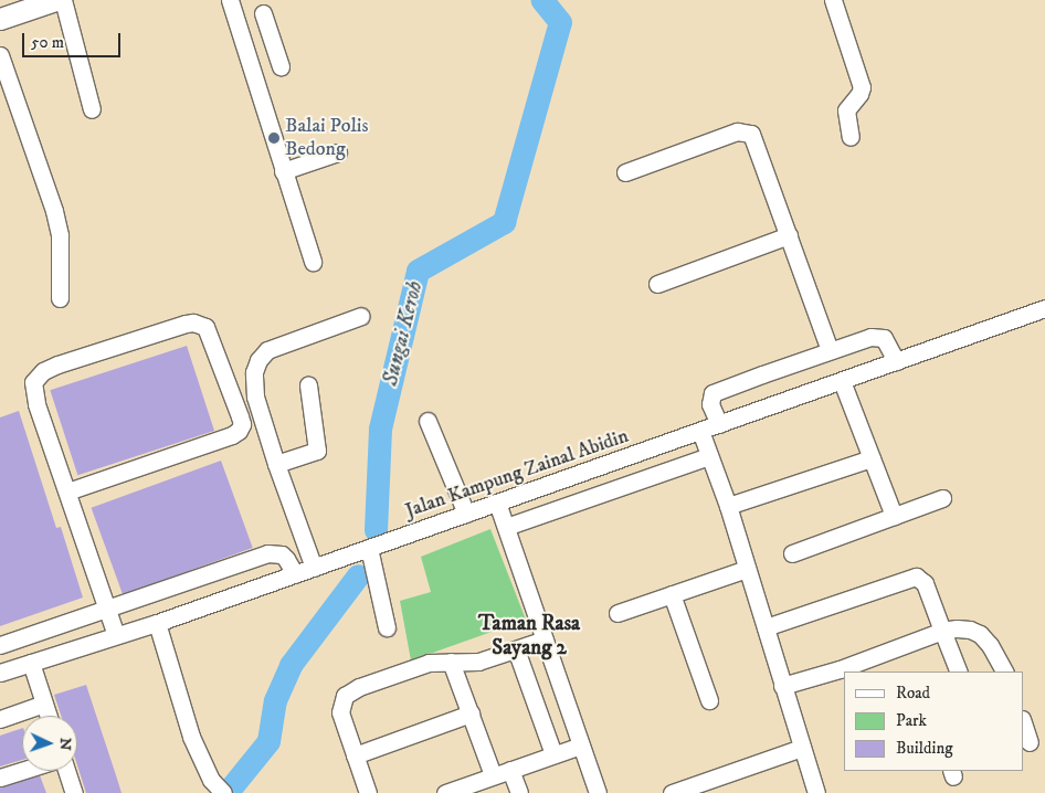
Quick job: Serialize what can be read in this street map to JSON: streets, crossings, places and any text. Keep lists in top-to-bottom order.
{
  "streets": {
    "street": ["Jalan Kampung Zainal Abidin"]
  },
  "districts": ["Taman Rasa Sayang 2"],
  "water": ["Sungai Keroh"],
  "places": ["Balai Polis Bedong"],
  "legend": ["Road", "Park", "Building"],
  "scale_bar": "50 m",
  "north": "right"
}
